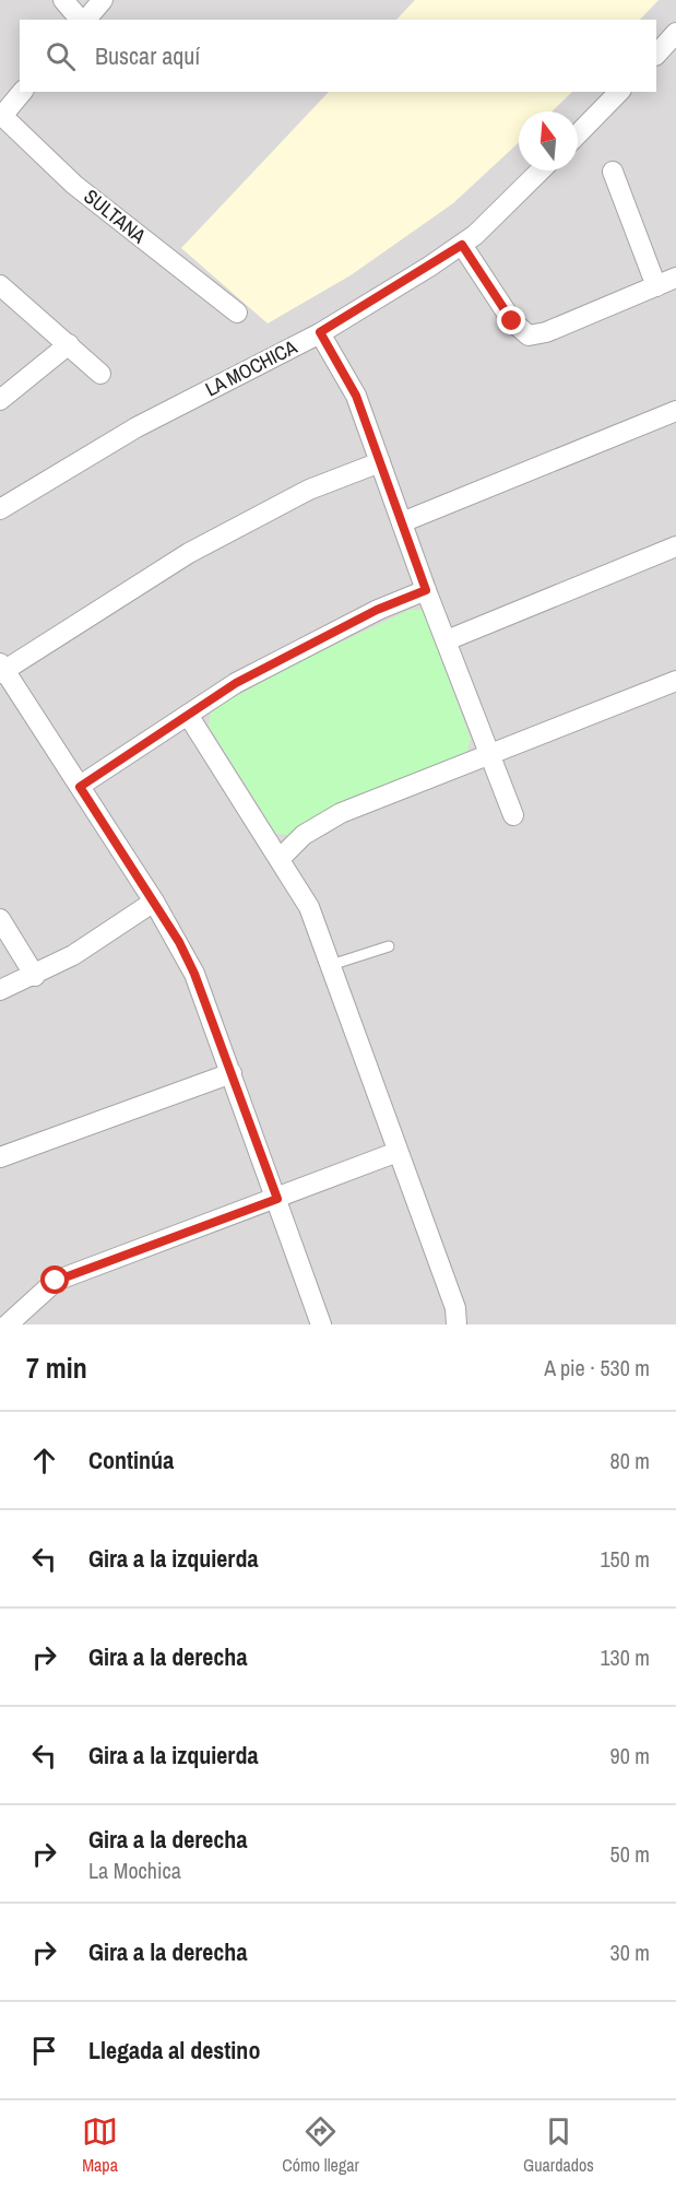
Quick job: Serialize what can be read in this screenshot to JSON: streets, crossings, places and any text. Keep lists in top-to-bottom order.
{
  "streets": {
    "street": ["SULTANA", "LA MOCHICA"]
  },
  "north": "top",
  "page": {
    "search": "Buscar aquí",
    "heading": ["7 min", "A pie · 530 m"],
    "list": [
      ["Continúa", "80 m"],
      ["Gira a la izquierda", "150 m"],
      ["Gira a la derecha", "130 m"],
      ["Gira a la izquierda", "90 m"],
      ["Gira a la derecha", "La Mochica", "50 m"],
      ["Gira a la derecha", "30 m"],
      "Llegada al destino"
    ],
    "nav": ["Mapa", "Cómo llegar", "Guardados"]
  }
}
